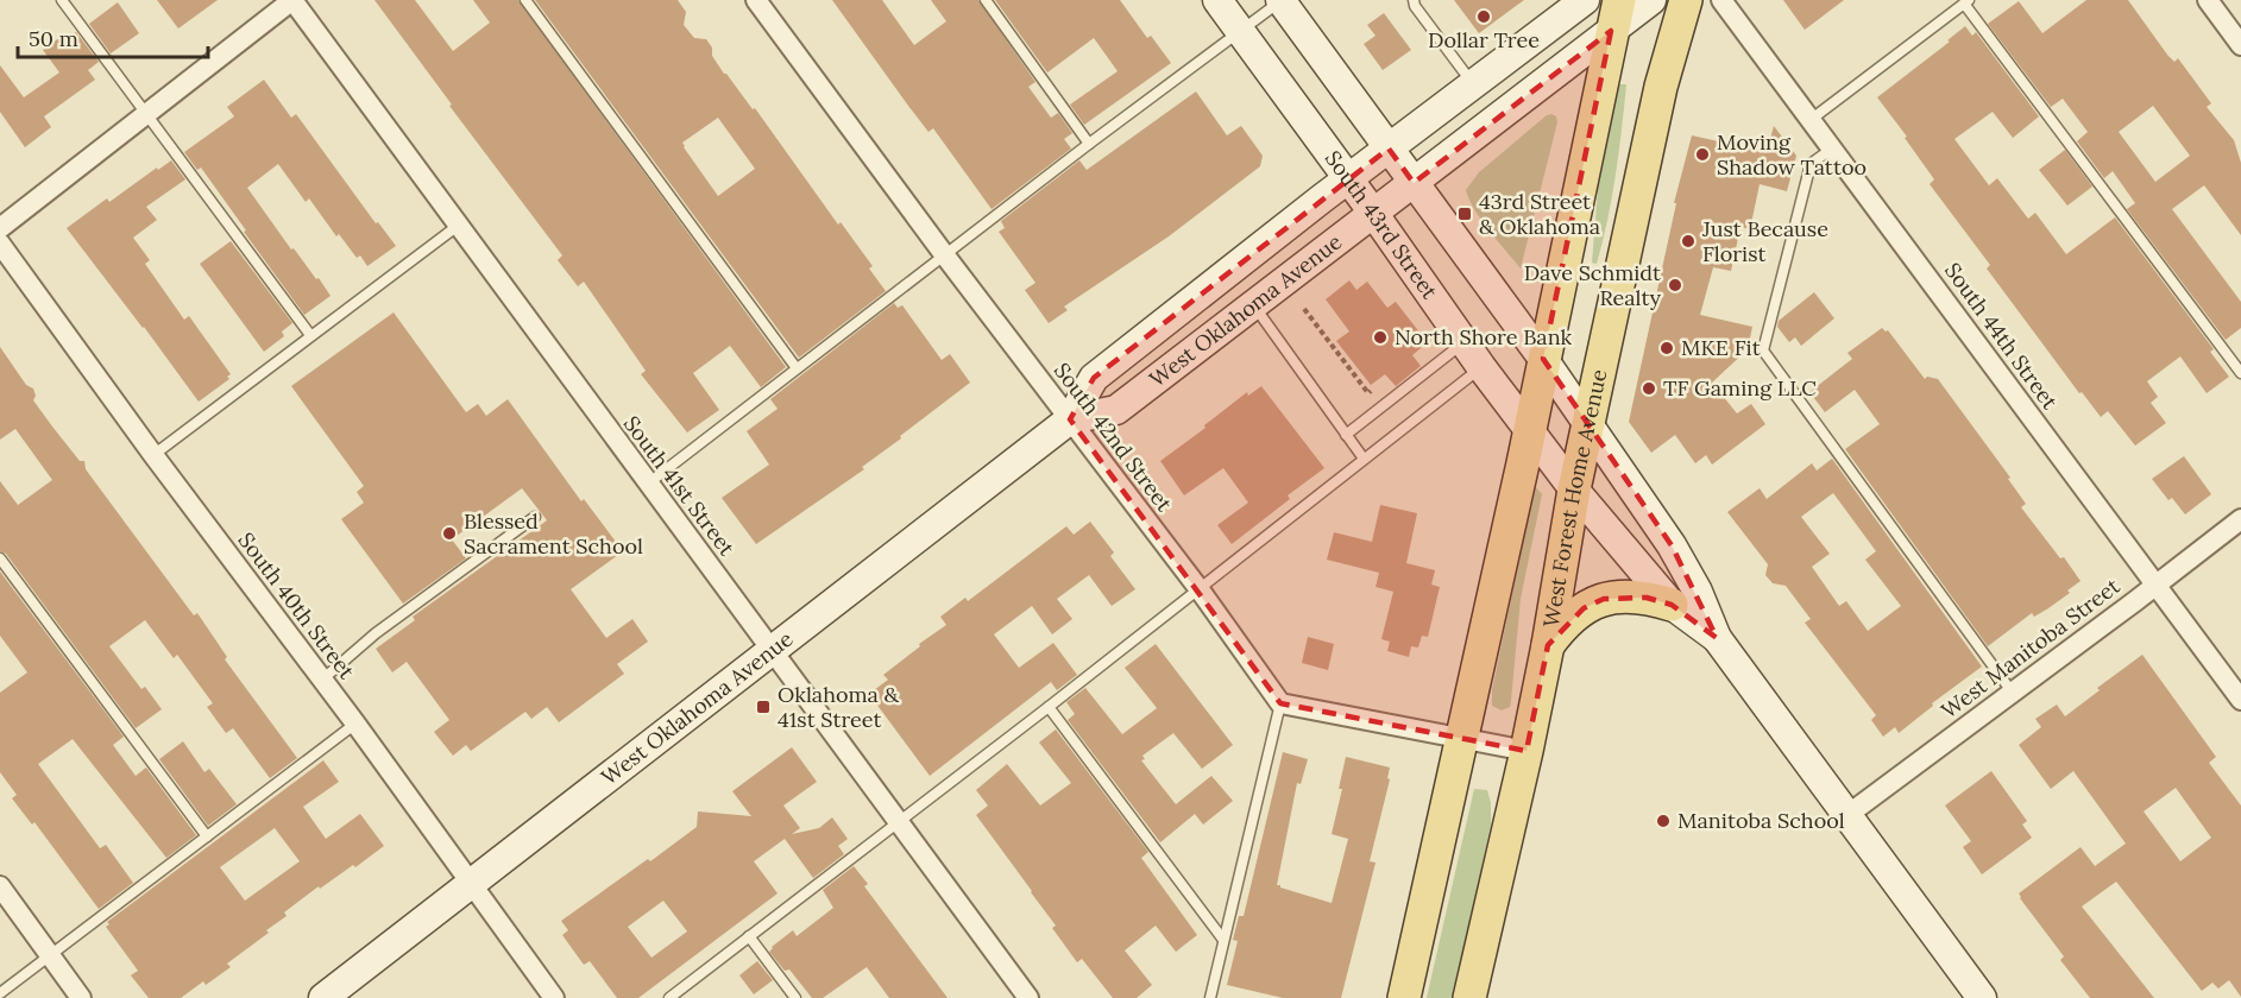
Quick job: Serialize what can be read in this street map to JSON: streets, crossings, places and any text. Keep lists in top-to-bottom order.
{
  "streets": {
    "main road": ["South 43rd Street", "West Oklahoma Avenue", "West Forest Home Avenue"],
    "street": [
      "South 44th Street",
      "South 42nd Street",
      "South 41st Street",
      "South 40th Street",
      "West Manitoba Street"
    ]
  },
  "crossings": [
    ["South 43rd Street", "West Oklahoma Avenue"],
    ["South 43rd Street", "West Forest Home Avenue"],
    ["South 43rd Street", "West Manitoba Street"],
    ["West Oklahoma Avenue", "South 42nd Street"],
    ["West Oklahoma Avenue", "South 41st Street"],
    ["West Oklahoma Avenue", "South 40th Street"],
    ["South 44th Street", "West Manitoba Street"]
  ],
  "places": {
    "other": [
      "Dollar Tree",
      "Moving Shadow Tattoo",
      "Just Because Florist",
      "Dave Schmidt Realty",
      "North Shore Bank",
      "MKE Fit",
      "TF Gaming LLC",
      "Blessed Sacrament School",
      "Manitoba School"
    ],
    "transit": ["43rd Street & Oklahoma", "Oklahoma & 41st Street"]
  },
  "scale_bar": "50 m"
}
